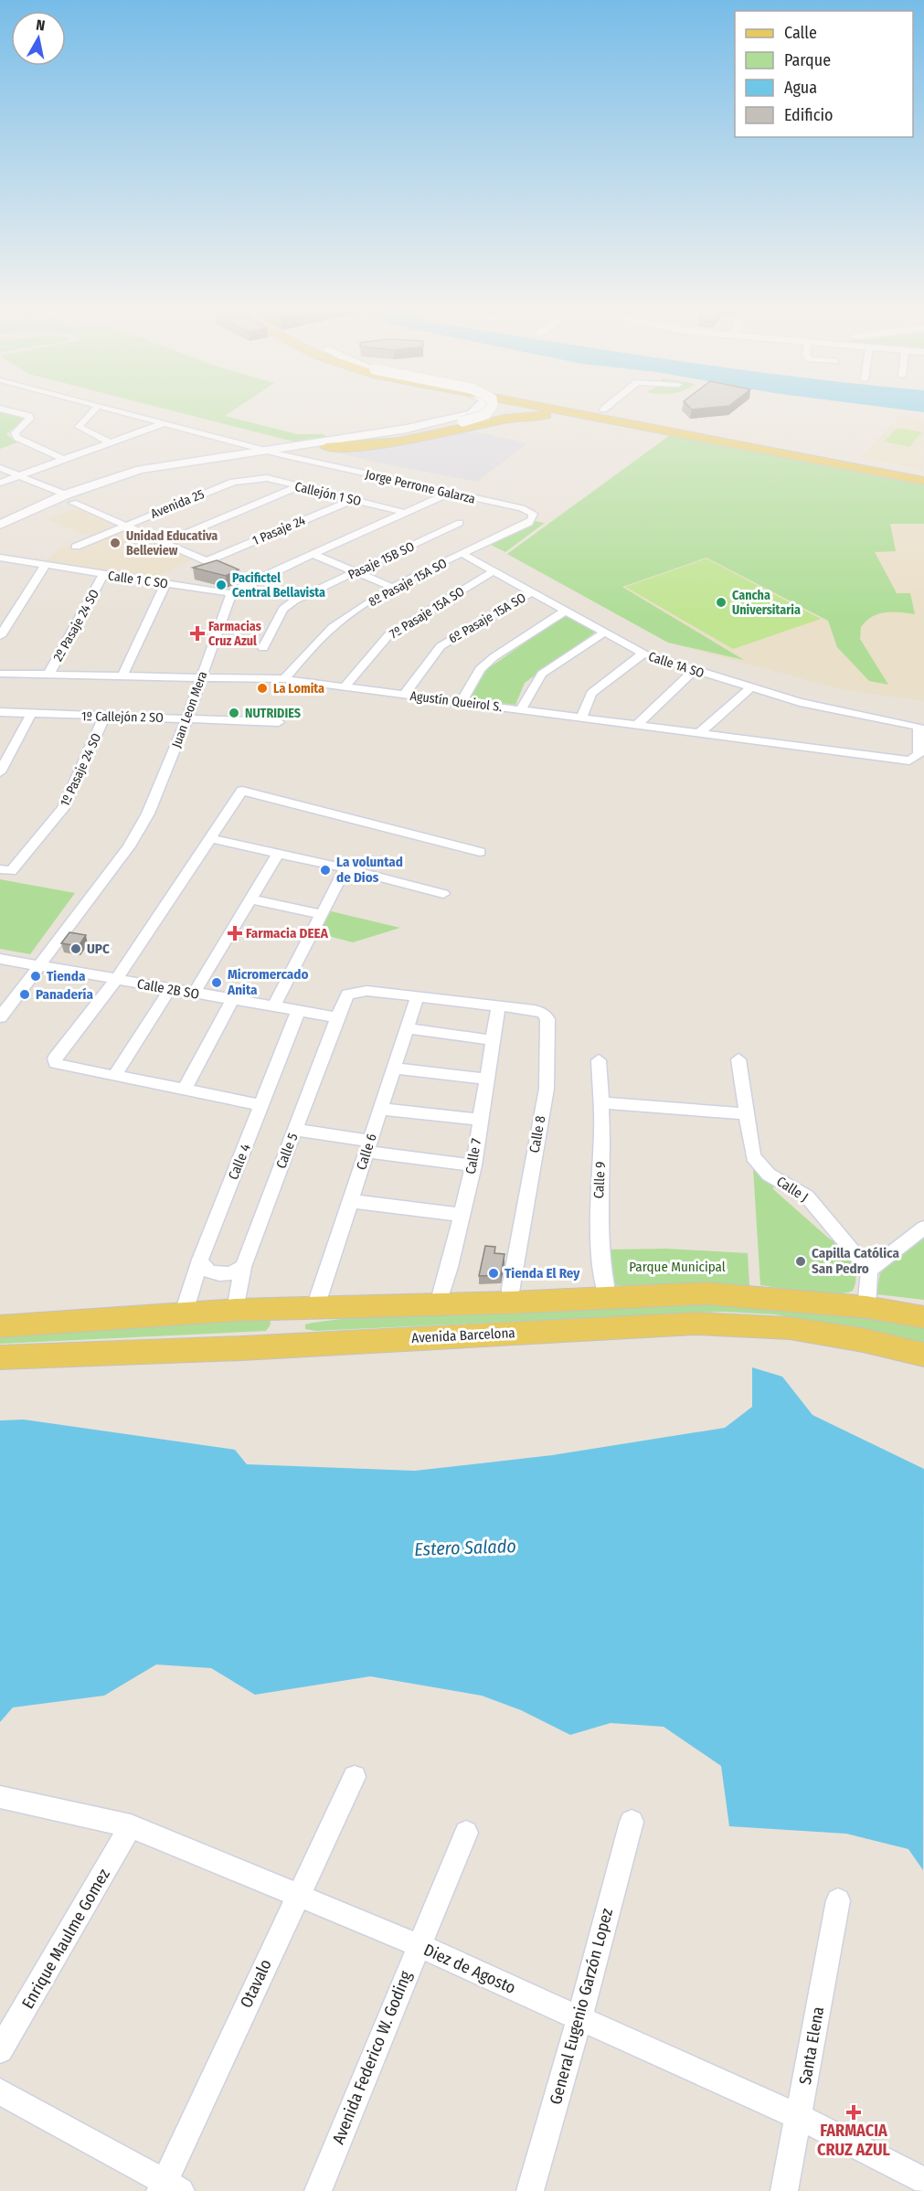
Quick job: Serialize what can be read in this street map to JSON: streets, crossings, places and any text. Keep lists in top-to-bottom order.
{
  "streets": {
    "main road": ["Avenida Barcelona"],
    "street": [
      "Jorge Perrone Galarza",
      "Callejón 1 SO",
      "Avenida 25",
      "1 Pasaje 24",
      "Pasaje 15B SO",
      "Calle 1 C SO",
      "8º Pasaje 15A SO",
      "7º Pasaje 15A SO",
      "6º Pasaje 15A SO",
      "2º Pasaje 24 SO",
      "Calle 1A SO",
      "Agustín Queirol S.",
      "Juan Leon Mera",
      "1º Callejón 2 SO",
      "1º Pasaje 24 SO",
      "Calle 2B SO",
      "Calle 8",
      "Calle 5",
      "Calle 6",
      "Calle 7",
      "Calle 4",
      "Calle 9",
      "Calle J",
      "Enrique Maulme Gomez",
      "Diez de Agosto",
      "Otavalo",
      "General Eugenio Garzón Lopez",
      "Santa Elena",
      "Avenida Federico W. Goding"
    ]
  },
  "crossings": [
    ["Jorge Perrone Galarza", "8º Pasaje 15A SO"],
    ["Callejón 1 SO", "Avenida 25"],
    ["Callejón 1 SO", "1 Pasaje 24"],
    ["Calle 1 C SO", "2º Pasaje 24 SO"],
    ["Calle 1 C SO", "Juan Leon Mera"],
    ["8º Pasaje 15A SO", "Calle 1A SO"],
    ["8º Pasaje 15A SO", "Agustín Queirol S."],
    ["7º Pasaje 15A SO", "Calle 1A SO"],
    ["7º Pasaje 15A SO", "Agustín Queirol S."],
    ["6º Pasaje 15A SO", "Calle 1A SO"],
    ["6º Pasaje 15A SO", "Agustín Queirol S."],
    ["2º Pasaje 24 SO", "Agustín Queirol S."],
    ["Calle 1A SO", "Agustín Queirol S."],
    ["Agustín Queirol S.", "Juan Leon Mera"],
    ["Juan Leon Mera", "1º Callejón 2 SO"],
    ["Juan Leon Mera", "Calle 2B SO"],
    ["1º Callejón 2 SO", "1º Pasaje 24 SO"],
    ["Calle 2B SO", "Calle 5"],
    ["Calle 2B SO", "Calle 4"],
    ["Calle 8", "Calle 5"],
    ["Calle 8", "Calle 6"],
    ["Calle 8", "Calle 7"],
    ["Enrique Maulme Gomez", "Diez de Agosto"],
    ["Diez de Agosto", "Otavalo"],
    ["Diez de Agosto", "General Eugenio Garzón Lopez"],
    ["Diez de Agosto", "Santa Elena"],
    ["Diez de Agosto", "Avenida Federico W. Goding"]
  ],
  "water": ["Estero Salado"],
  "parks": ["Parque Municipal"],
  "places": {
    "other": [
      "Unidad Educativa Belleview",
      "Pacifictel Central Bellavista",
      "Cancha Universitaria",
      "La Lomita",
      "NUTRIDIES",
      "La voluntad de Dios",
      "UPC",
      "Tienda",
      "Micromercado Anita",
      "Panadería",
      "Capilla Católica San Pedro",
      "Tienda El Rey"
    ],
    "health": ["Farmacias Cruz Azul", "Farmacia DEEA", "FARMACIA CRUZ AZUL"]
  },
  "legend": [
    "Calle",
    "Parque",
    "Agua",
    "Edificio"
  ],
  "north": "top"
}
